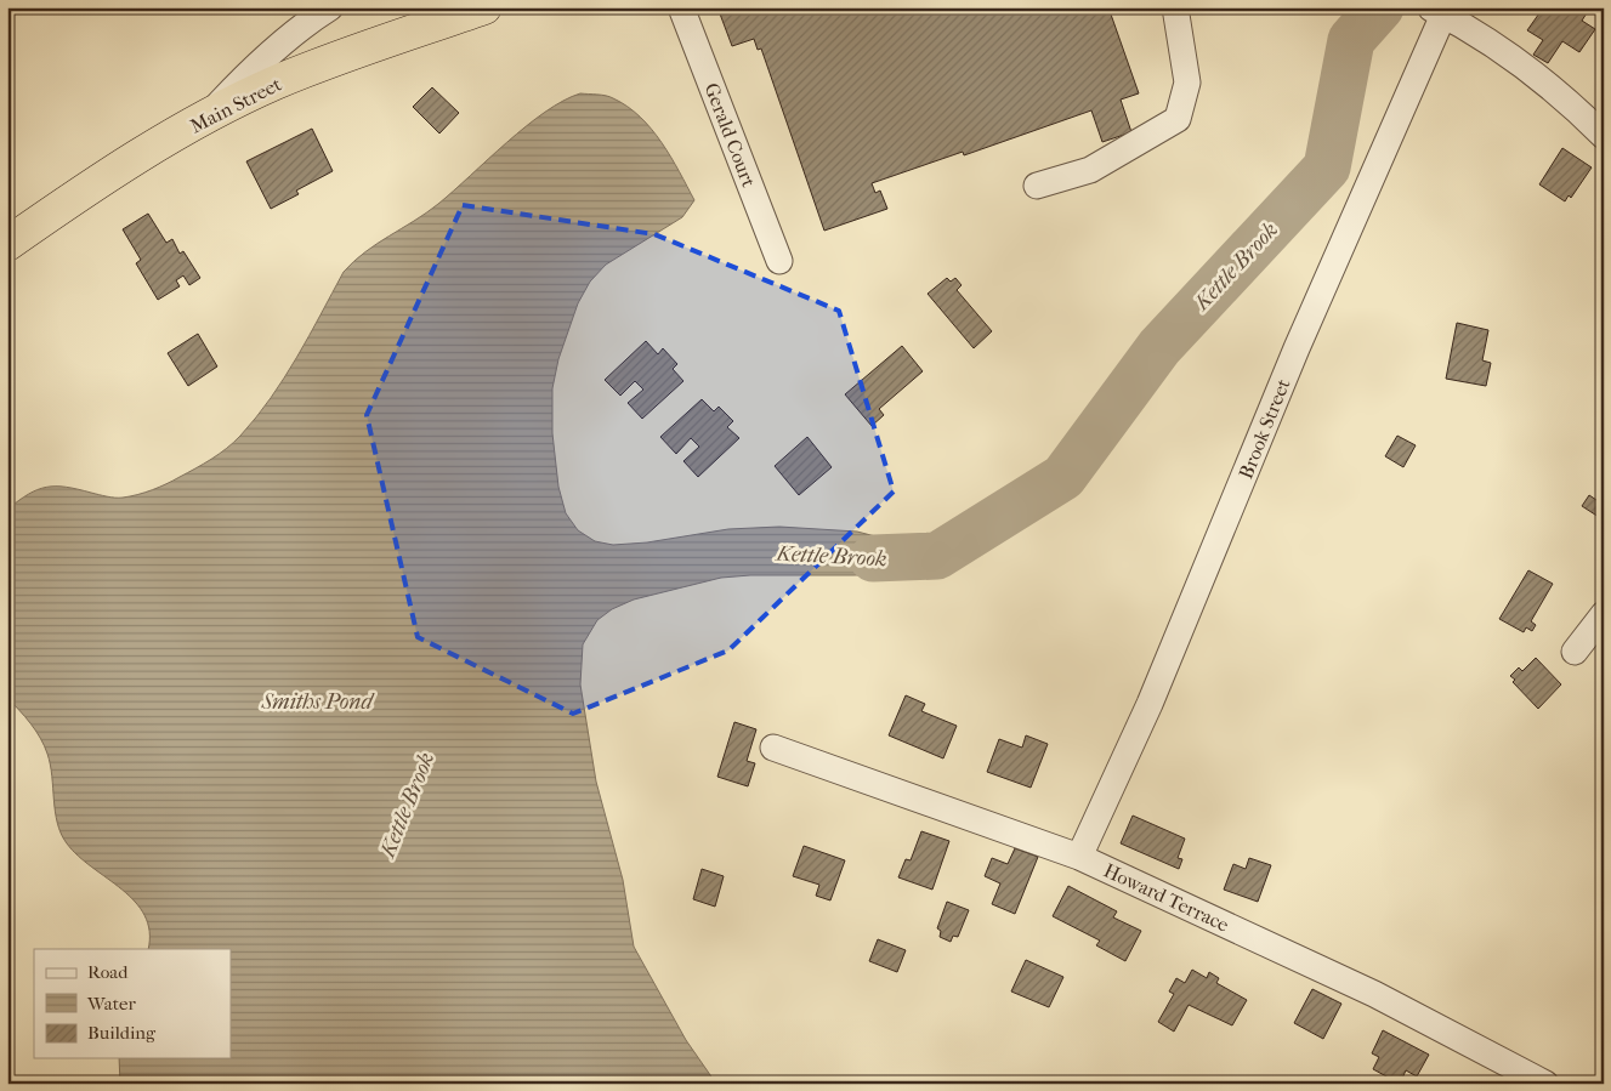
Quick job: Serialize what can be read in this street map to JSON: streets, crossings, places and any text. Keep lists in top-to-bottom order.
{
  "streets": {
    "highway": ["Main Street"],
    "street": ["Gerald Court", "Brook Street", "Howard Terrace"]
  },
  "crossings": [
    ["Brook Street", "Howard Terrace"]
  ],
  "water": ["Kettle Brook", "Smiths Pond"],
  "legend": ["Road", "Water", "Building"]
}
